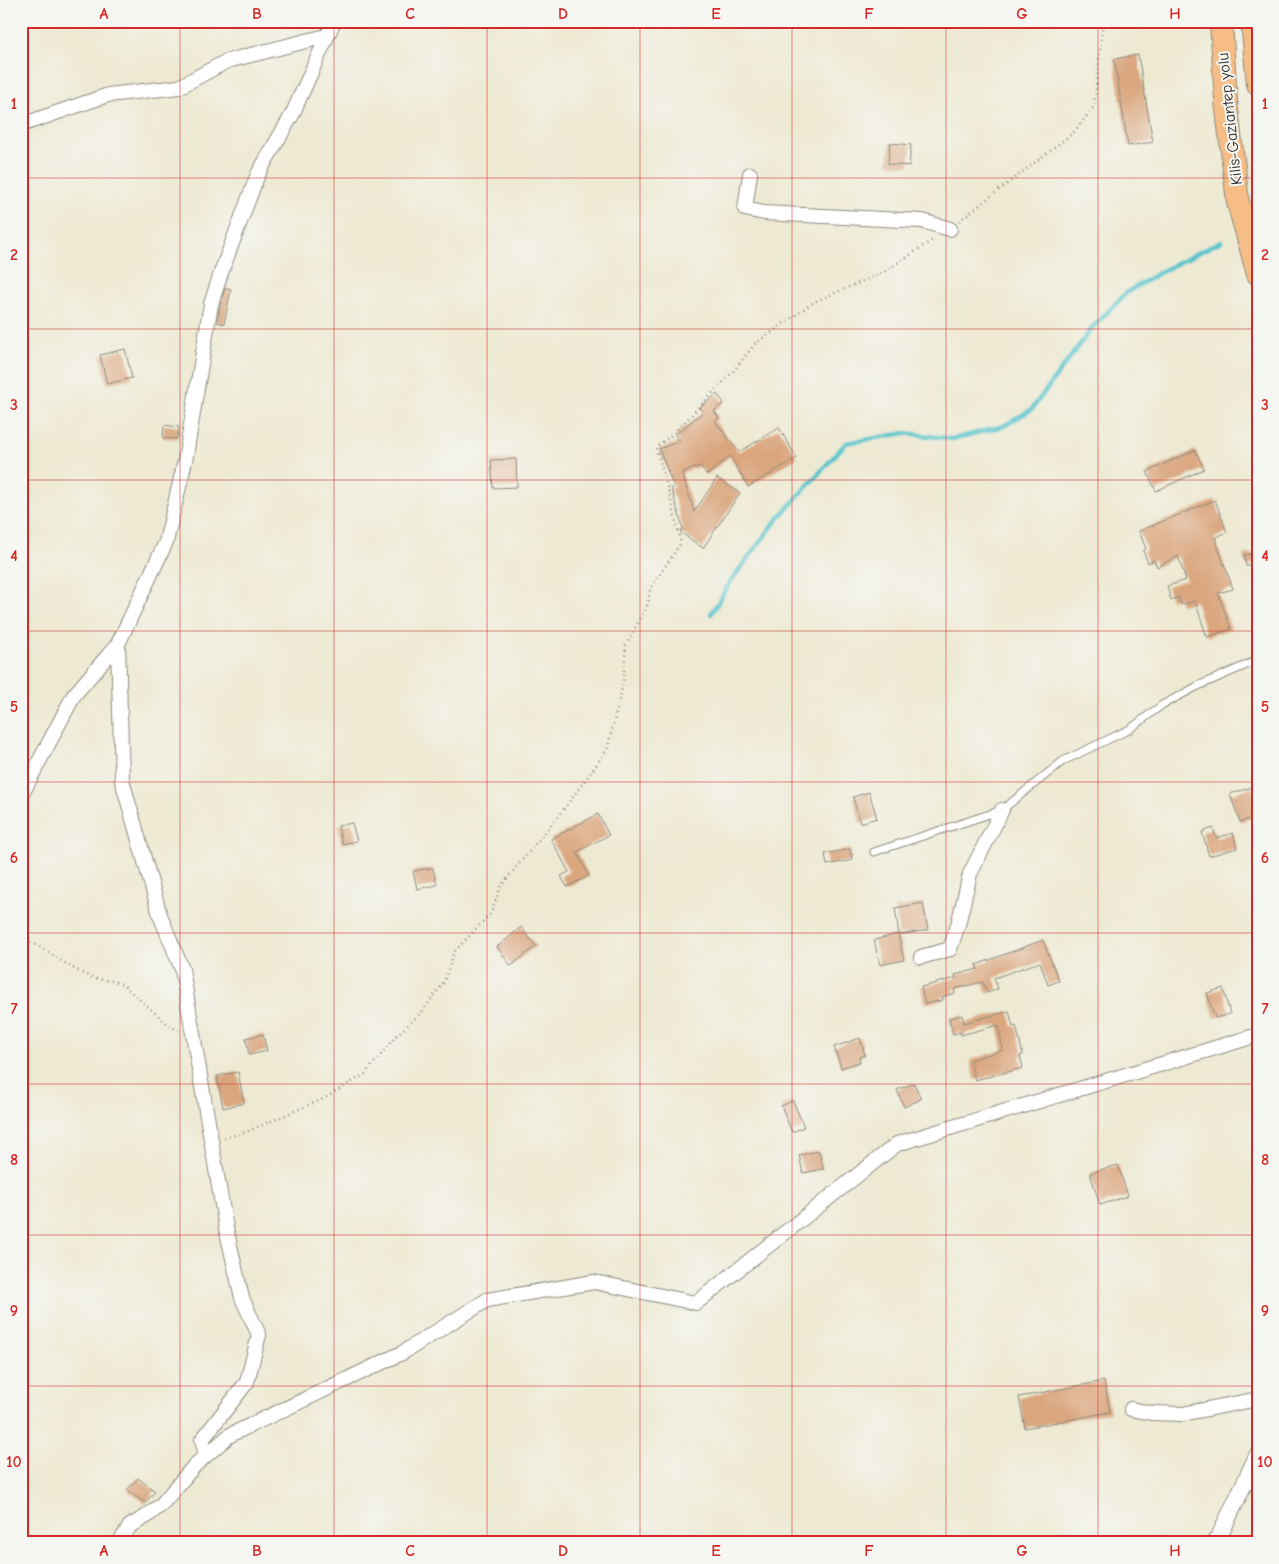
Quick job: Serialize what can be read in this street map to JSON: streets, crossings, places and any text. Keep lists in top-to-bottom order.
{
  "streets": {
    "highway": ["Kilis-Gaziantep yolu"]
  },
  "grid": {
    "columns": [
      "A",
      "B",
      "C",
      "D",
      "E",
      "F",
      "G",
      "H"
    ],
    "rows": [
      "1",
      "2",
      "3",
      "4",
      "5",
      "6",
      "7",
      "8",
      "9",
      "10"
    ]
  }
}
